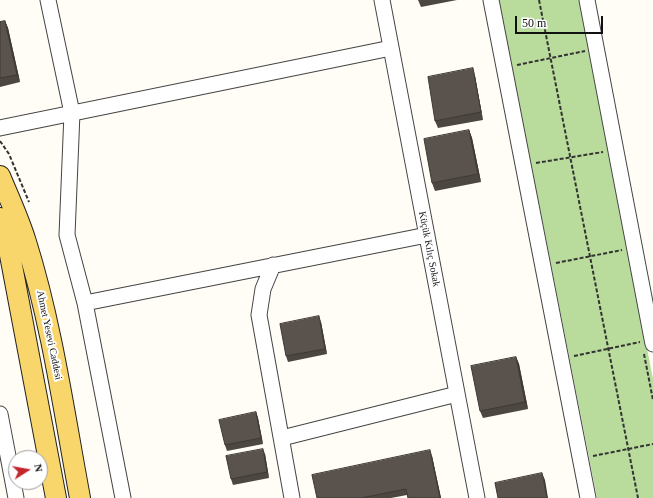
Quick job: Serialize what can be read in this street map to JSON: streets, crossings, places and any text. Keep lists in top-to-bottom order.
{
  "streets": {
    "main road": ["Ahmet Yesevi Caddesi"],
    "street": ["Küçük Kılıç Sokak"]
  },
  "scale_bar": "50 m",
  "north": "right"
}
